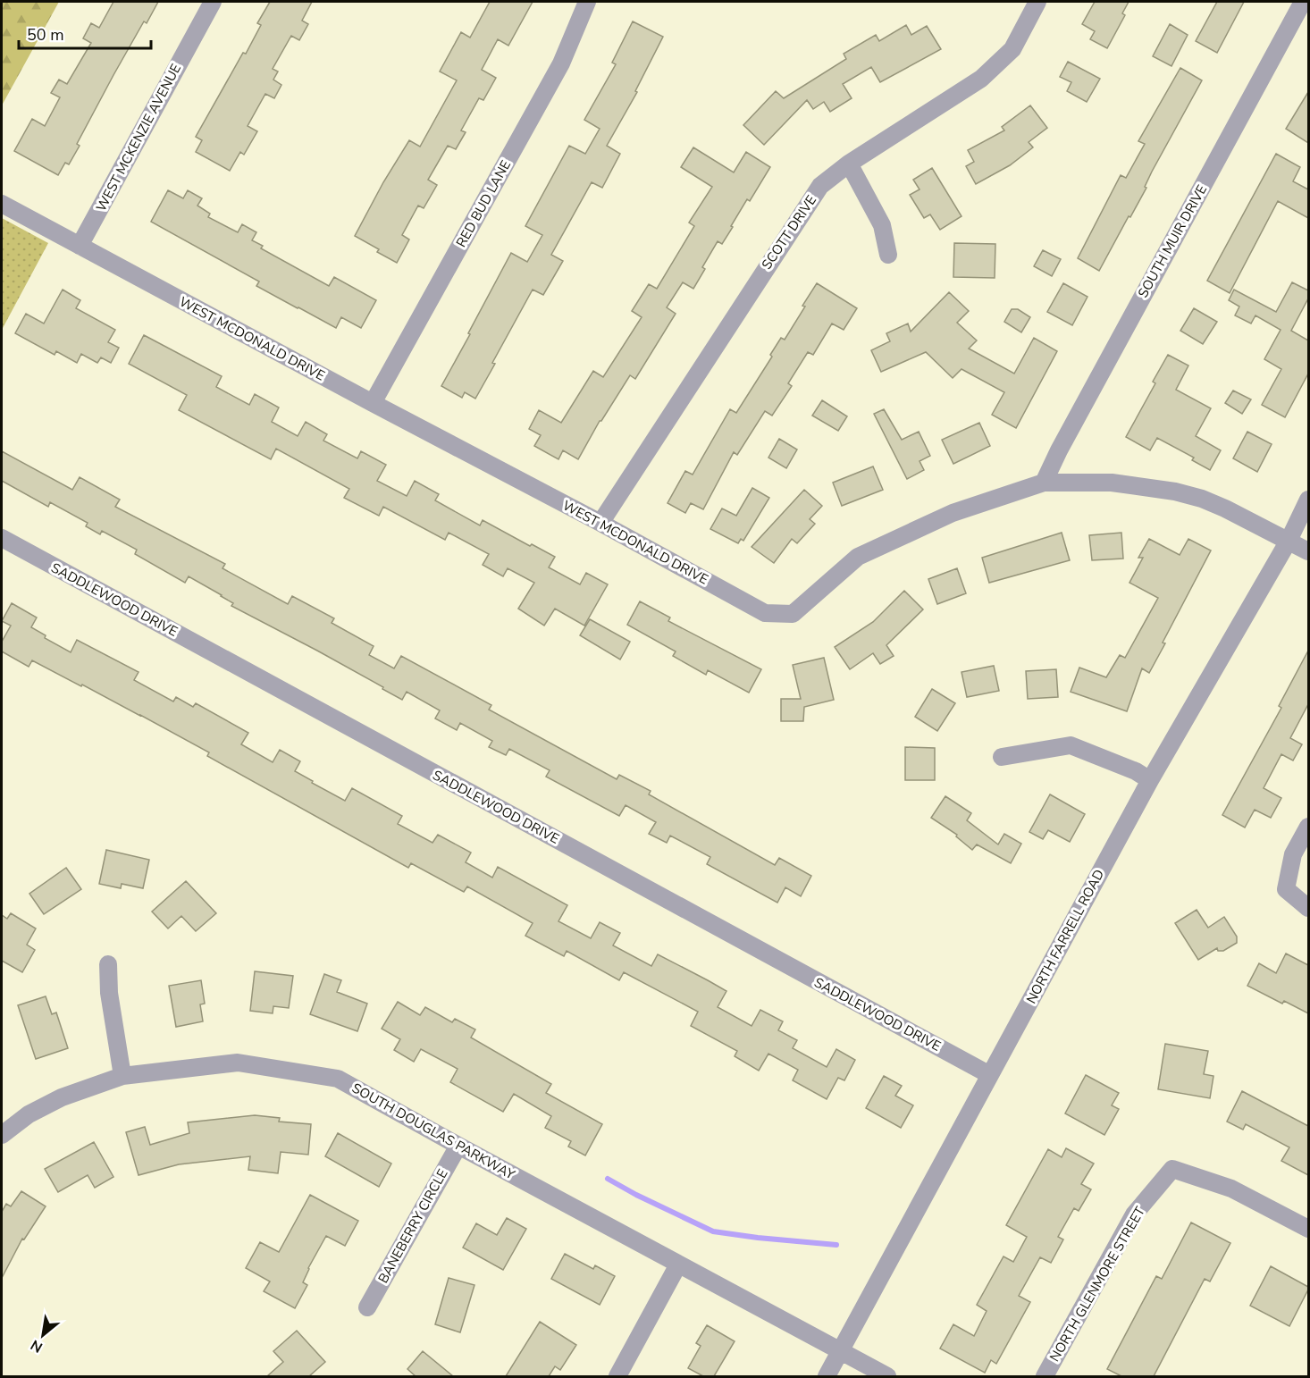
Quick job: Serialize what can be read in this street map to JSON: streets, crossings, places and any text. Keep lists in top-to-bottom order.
{
  "streets": {
    "street": [
      "WEST MCKENZIE AVENUE",
      "RED BUD LANE",
      "SCOTT DRIVE",
      "SOUTH MUIR DRIVE",
      "WEST MCDONALD DRIVE",
      "SADDLEWOOD DRIVE",
      "NORTH FARRELL ROAD",
      "SOUTH DOUGLAS PARKWAY",
      "BANEBERRY CIRCLE",
      "NORTH GLENMORE STREET"
    ]
  },
  "crossings": [
    ["WEST MCKENZIE AVENUE", "WEST MCDONALD DRIVE"],
    ["RED BUD LANE", "WEST MCDONALD DRIVE"],
    ["SCOTT DRIVE", "WEST MCDONALD DRIVE"],
    ["SOUTH MUIR DRIVE", "WEST MCDONALD DRIVE"],
    ["WEST MCDONALD DRIVE", "NORTH FARRELL ROAD"],
    ["SADDLEWOOD DRIVE", "NORTH FARRELL ROAD"],
    ["NORTH FARRELL ROAD", "SOUTH DOUGLAS PARKWAY"],
    ["SOUTH DOUGLAS PARKWAY", "BANEBERRY CIRCLE"]
  ],
  "scale_bar": "50 m",
  "north": "bottom left"
}
